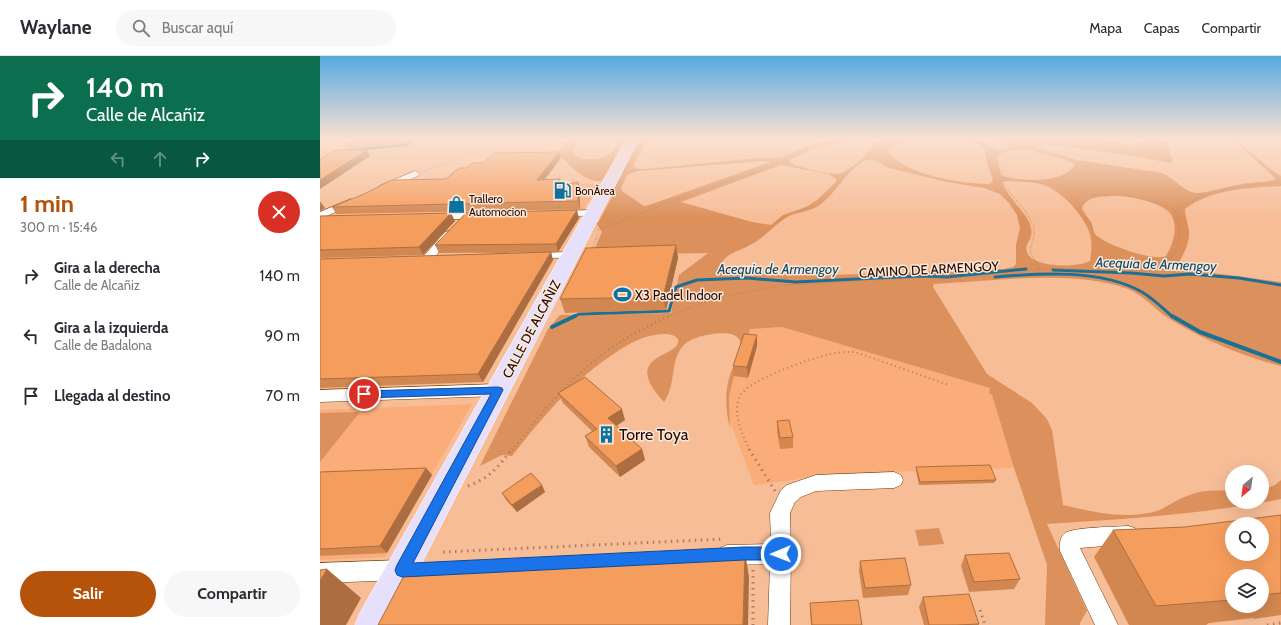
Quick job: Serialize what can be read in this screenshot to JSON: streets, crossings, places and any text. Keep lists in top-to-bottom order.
{
  "streets": {
    "main road": ["CALLE DE ALCAÑIZ"],
    "path": ["CAMINO DE ARMENGOY"]
  },
  "crossings": [
    ["CAMINO DE ARMENGOY", "CALLE DE ALCAÑIZ"]
  ],
  "water": ["Acequia de Armengoy"],
  "places": {
    "fuel station": ["BonÀrea"],
    "shop": ["Trallero Automocion"],
    "sports": ["X3 Padel Indoor"],
    "building": ["Torre Toya"]
  },
  "north": "bottom left",
  "page": {
    "header": "Waylane",
    "search": "Buscar aquí",
    "nav": ["Mapa", "Capas", "Compartir"],
    "turn": ["140 m", "Calle de Alcañiz"],
    "heading": ["1 min", "300 m · 15:46"],
    "list": [
      {
        "name": "Gira a la derecha",
        "note": "Calle de Alcañiz",
        "value": "140 m"
      },
      {
        "name": "Gira a la izquierda",
        "note": "Calle de Badalona",
        "value": "90 m"
      },
      {
        "name": "Llegada al destino",
        "value": "70 m"
      }
    ],
    "buttons": ["Salir", "Compartir"]
  }
}
